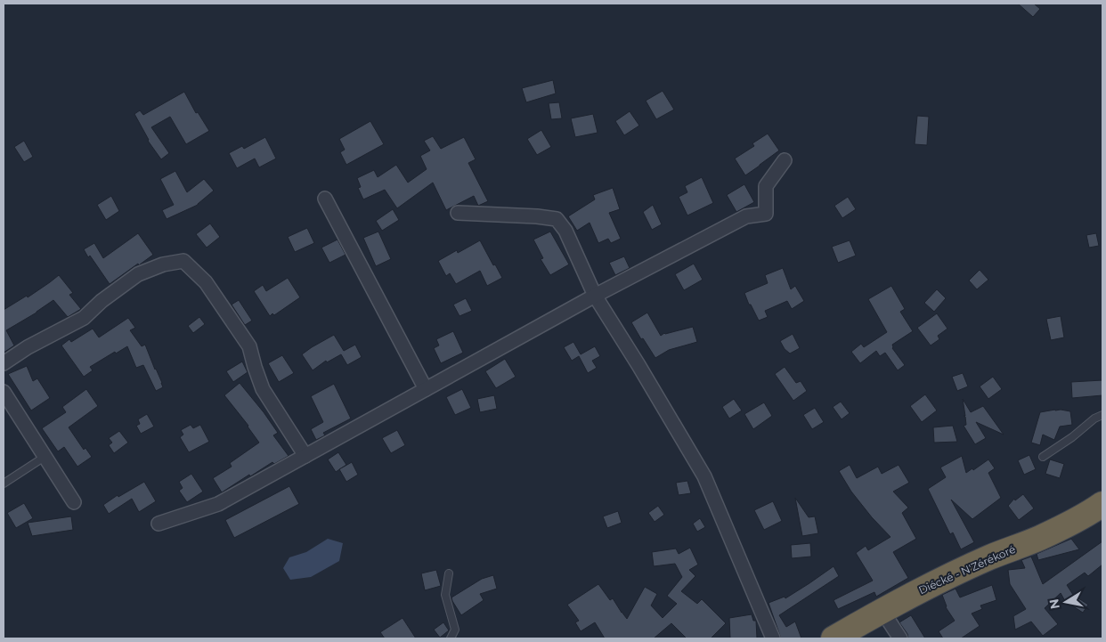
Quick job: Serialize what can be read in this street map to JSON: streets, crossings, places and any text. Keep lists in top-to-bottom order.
{
  "streets": {
    "highway": ["Diécké - N'Zérékoré"]
  },
  "north": "left"
}
